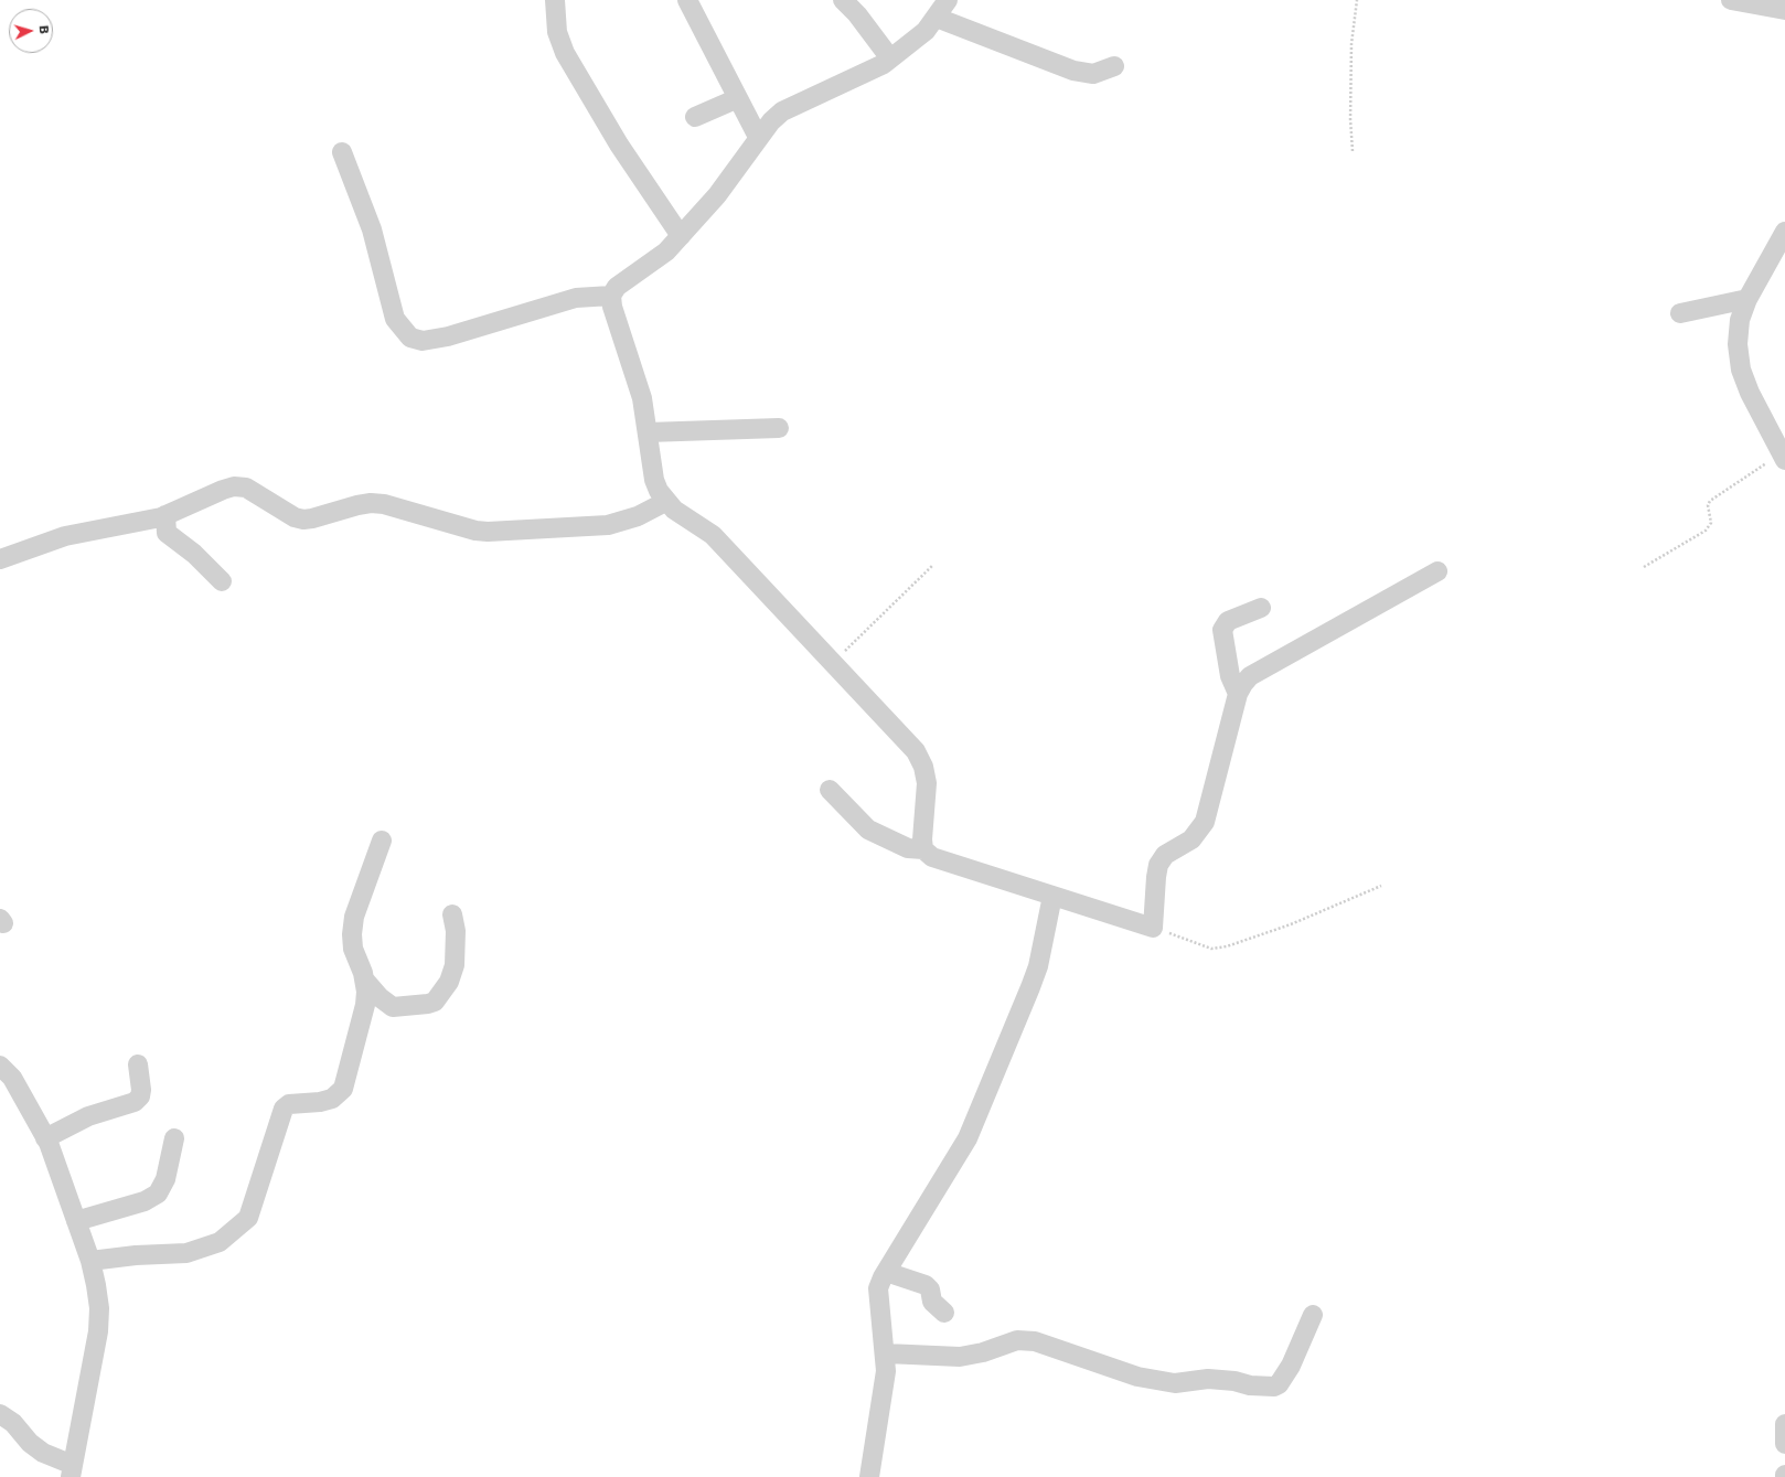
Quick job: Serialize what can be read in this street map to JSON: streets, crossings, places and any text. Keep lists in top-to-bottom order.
{
  "north": "right"
}
